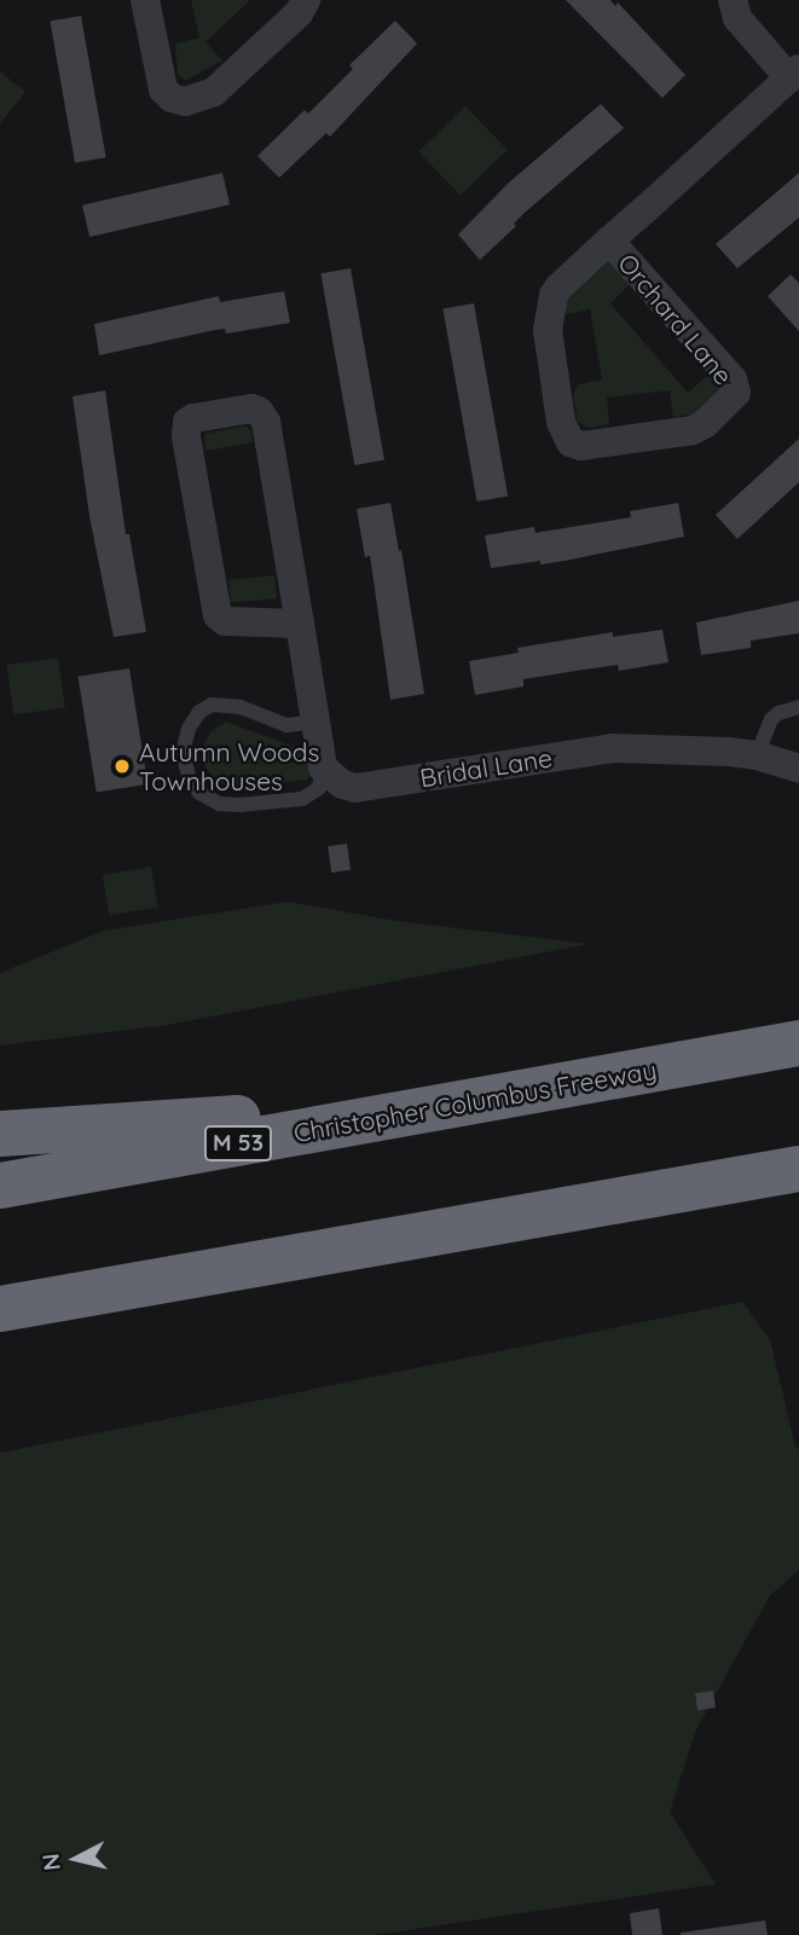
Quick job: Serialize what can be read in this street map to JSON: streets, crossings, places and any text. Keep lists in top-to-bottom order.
{
  "streets": {
    "highway": ["Christopher Columbus Freeway", "M 53"],
    "street": ["Orchard Lane", "Bridal Lane"]
  },
  "places": ["Autumn Woods Townhouses"],
  "north": "left"
}
